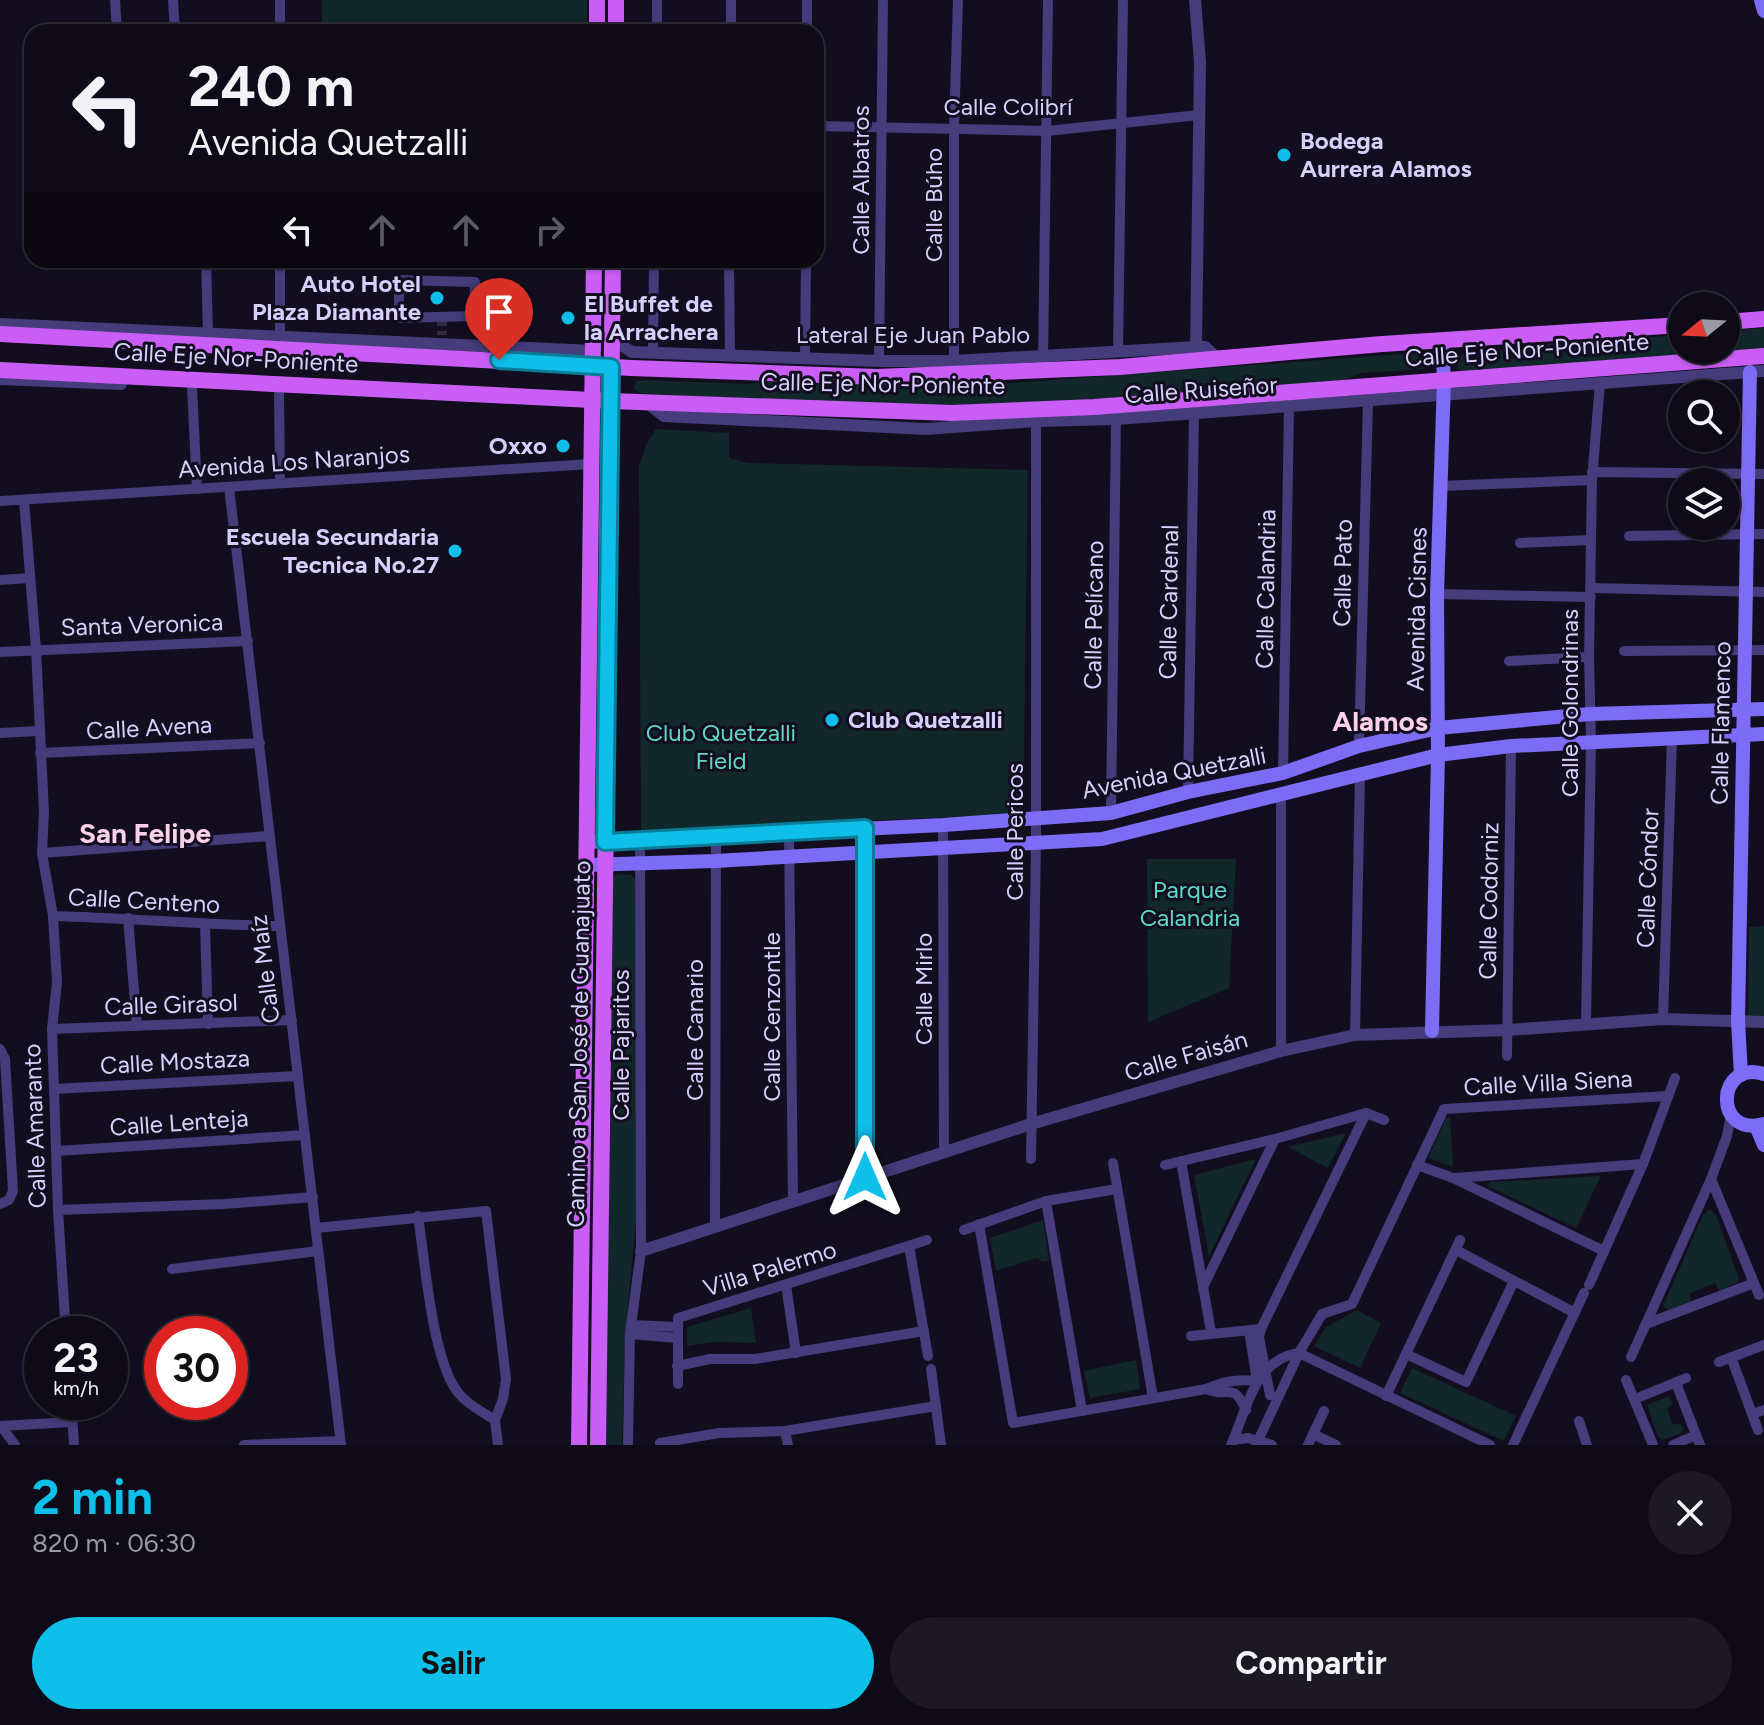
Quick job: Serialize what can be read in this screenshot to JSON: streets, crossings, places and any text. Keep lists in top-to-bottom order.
{
  "streets": {
    "main road": [
      "Calle Eje Nor-Poniente",
      "Avenida Cisnes",
      "Calle Flamenco",
      "Avenida Quetzalli",
      "Camino a San José de Guanajuato"
    ],
    "street": [
      "Calle Colibrí",
      "Calle Albatros",
      "Calle Búho",
      "Lateral Eje Juan Pablo",
      "Calle Ruiseñor",
      "Avenida Los Naranjos",
      "Calle Pato",
      "Calle Calandria",
      "Calle Cardenal",
      "Calle Pelícano",
      "Santa Veronica",
      "Calle Golondrinas",
      "Calle Avena",
      "Calle Pericos",
      "Calle Cóndor",
      "Calle Centeno",
      "Calle Codorniz",
      "Calle Maíz",
      "Calle Mirlo",
      "Calle Girasol",
      "Calle Cenzontle",
      "Calle Canario",
      "Calle Pajaritos",
      "Calle Faisán",
      "Calle Mostaza",
      "Calle Villa Siena",
      "Calle Lenteja",
      "Calle Amaranto",
      "Villa Palermo"
    ]
  },
  "crossings": [
    ["Calle Colibrí", "Calle Albatros"],
    ["Calle Colibrí", "Calle Búho"],
    ["Calle Albatros", "Lateral Eje Juan Pablo"],
    ["Calle Búho", "Lateral Eje Juan Pablo"],
    ["Lateral Eje Juan Pablo", "Calle Eje Nor-Poniente"],
    ["Lateral Eje Juan Pablo", "Camino a San José de Guanajuato"],
    ["Calle Eje Nor-Poniente", "Calle Ruiseñor"],
    ["Calle Eje Nor-Poniente", "Avenida Cisnes"],
    ["Calle Eje Nor-Poniente", "Calle Pericos"],
    ["Calle Eje Nor-Poniente", "Camino a San José de Guanajuato"],
    ["Calle Ruiseñor", "Calle Pato"],
    ["Calle Ruiseñor", "Calle Calandria"],
    ["Calle Ruiseñor", "Calle Cardenal"],
    ["Calle Ruiseñor", "Avenida Cisnes"],
    ["Calle Ruiseñor", "Calle Pelícano"],
    ["Calle Ruiseñor", "Calle Golondrinas"],
    ["Calle Ruiseñor", "Calle Flamenco"],
    ["Calle Ruiseñor", "Calle Pericos"],
    ["Avenida Los Naranjos", "Santa Veronica"],
    ["Avenida Los Naranjos", "Calle Maíz"],
    ["Avenida Los Naranjos", "Camino a San José de Guanajuato"],
    ["Calle Pato", "Avenida Quetzalli"],
    ["Calle Calandria", "Avenida Quetzalli"],
    ["Calle Cardenal", "Avenida Quetzalli"],
    ["Avenida Cisnes", "Avenida Quetzalli"],
    ["Avenida Cisnes", "Calle Faisán"],
    ["Calle Pelícano", "Avenida Quetzalli"],
    ["Santa Veronica", "Calle Avena"],
    ["Santa Veronica", "Calle Centeno"],
    ["Santa Veronica", "Calle Maíz"],
    ["Santa Veronica", "Calle Amaranto"],
    ["Calle Golondrinas", "Avenida Quetzalli"],
    ["Calle Golondrinas", "Calle Faisán"],
    ["Calle Flamenco", "Avenida Quetzalli"],
    ["Calle Flamenco", "Calle Faisán"],
    ["Calle Avena", "Calle Maíz"],
    ["Avenida Quetzalli", "Calle Pericos"],
    ["Avenida Quetzalli", "Calle Cóndor"],
    ["Avenida Quetzalli", "Calle Codorniz"],
    ["Avenida Quetzalli", "Calle Mirlo"],
    ["Avenida Quetzalli", "Calle Cenzontle"],
    ["Avenida Quetzalli", "Calle Canario"],
    ["Avenida Quetzalli", "Camino a San José de Guanajuato"],
    ["Avenida Quetzalli", "Calle Pajaritos"],
    ["Calle Pericos", "Calle Faisán"],
    ["Calle Cóndor", "Calle Faisán"],
    ["Calle Centeno", "Calle Maíz"],
    ["Calle Centeno", "Calle Amaranto"],
    ["Calle Codorniz", "Calle Faisán"],
    ["Calle Maíz", "Calle Girasol"],
    ["Calle Maíz", "Calle Mostaza"],
    ["Calle Maíz", "Calle Lenteja"],
    ["Calle Mirlo", "Calle Faisán"],
    ["Calle Girasol", "Calle Amaranto"],
    ["Calle Cenzontle", "Calle Faisán"],
    ["Calle Canario", "Calle Faisán"],
    ["Calle Pajaritos", "Calle Faisán"],
    ["Calle Mostaza", "Calle Amaranto"],
    ["Calle Lenteja", "Calle Amaranto"]
  ],
  "districts": ["Alamos", "San Felipe"],
  "parks": ["Club Quetzalli Field", "Parque Calandria"],
  "places": [
    "Bodega Aurrera Alamos",
    "Auto Hotel Plaza Diamante",
    "El Buffet de la Arrachera",
    "Oxxo",
    "Escuela Secundaria Tecnica No.27",
    "Club Quetzalli"
  ],
  "north": "left",
  "page": {
    "turn": ["240 m", "Avenida Quetzalli"],
    "speed": "23 km/h",
    "limit": "30",
    "heading": ["2 min", "820 m · 06:30"],
    "buttons": ["Salir", "Compartir"]
  }
}
